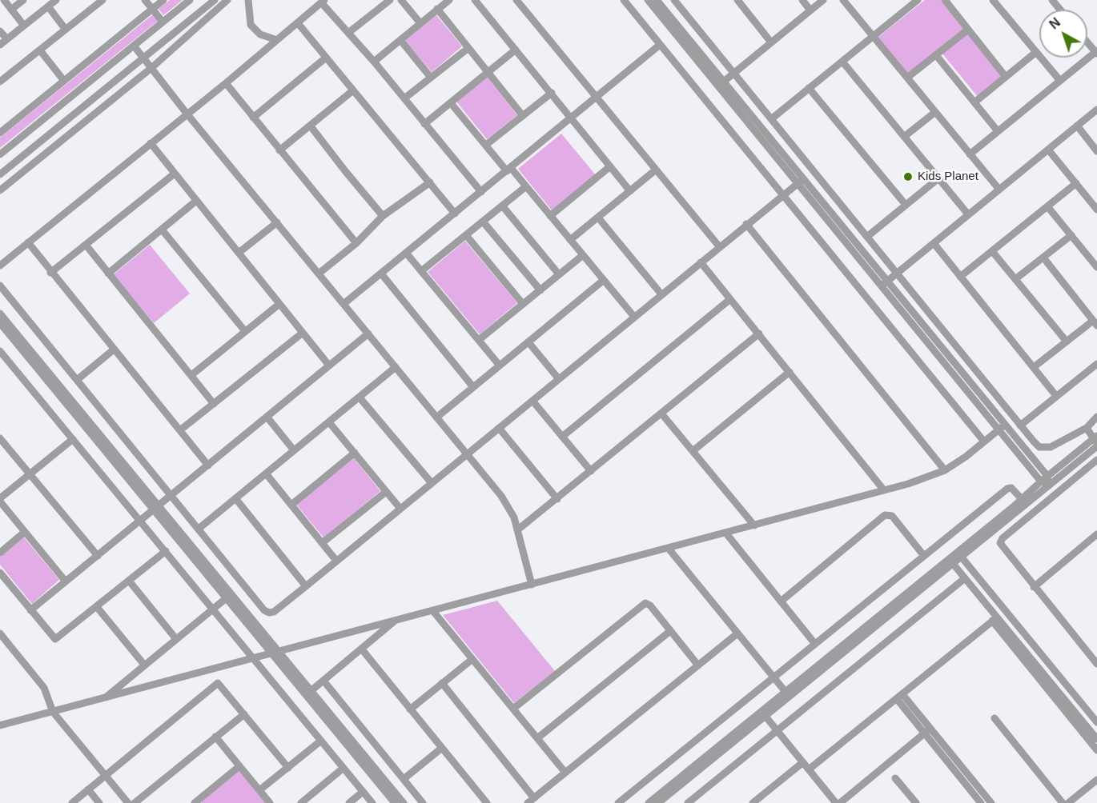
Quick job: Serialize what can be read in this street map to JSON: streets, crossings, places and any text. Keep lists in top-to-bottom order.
{
  "places": ["Kids Planet"],
  "north": "top left"
}
